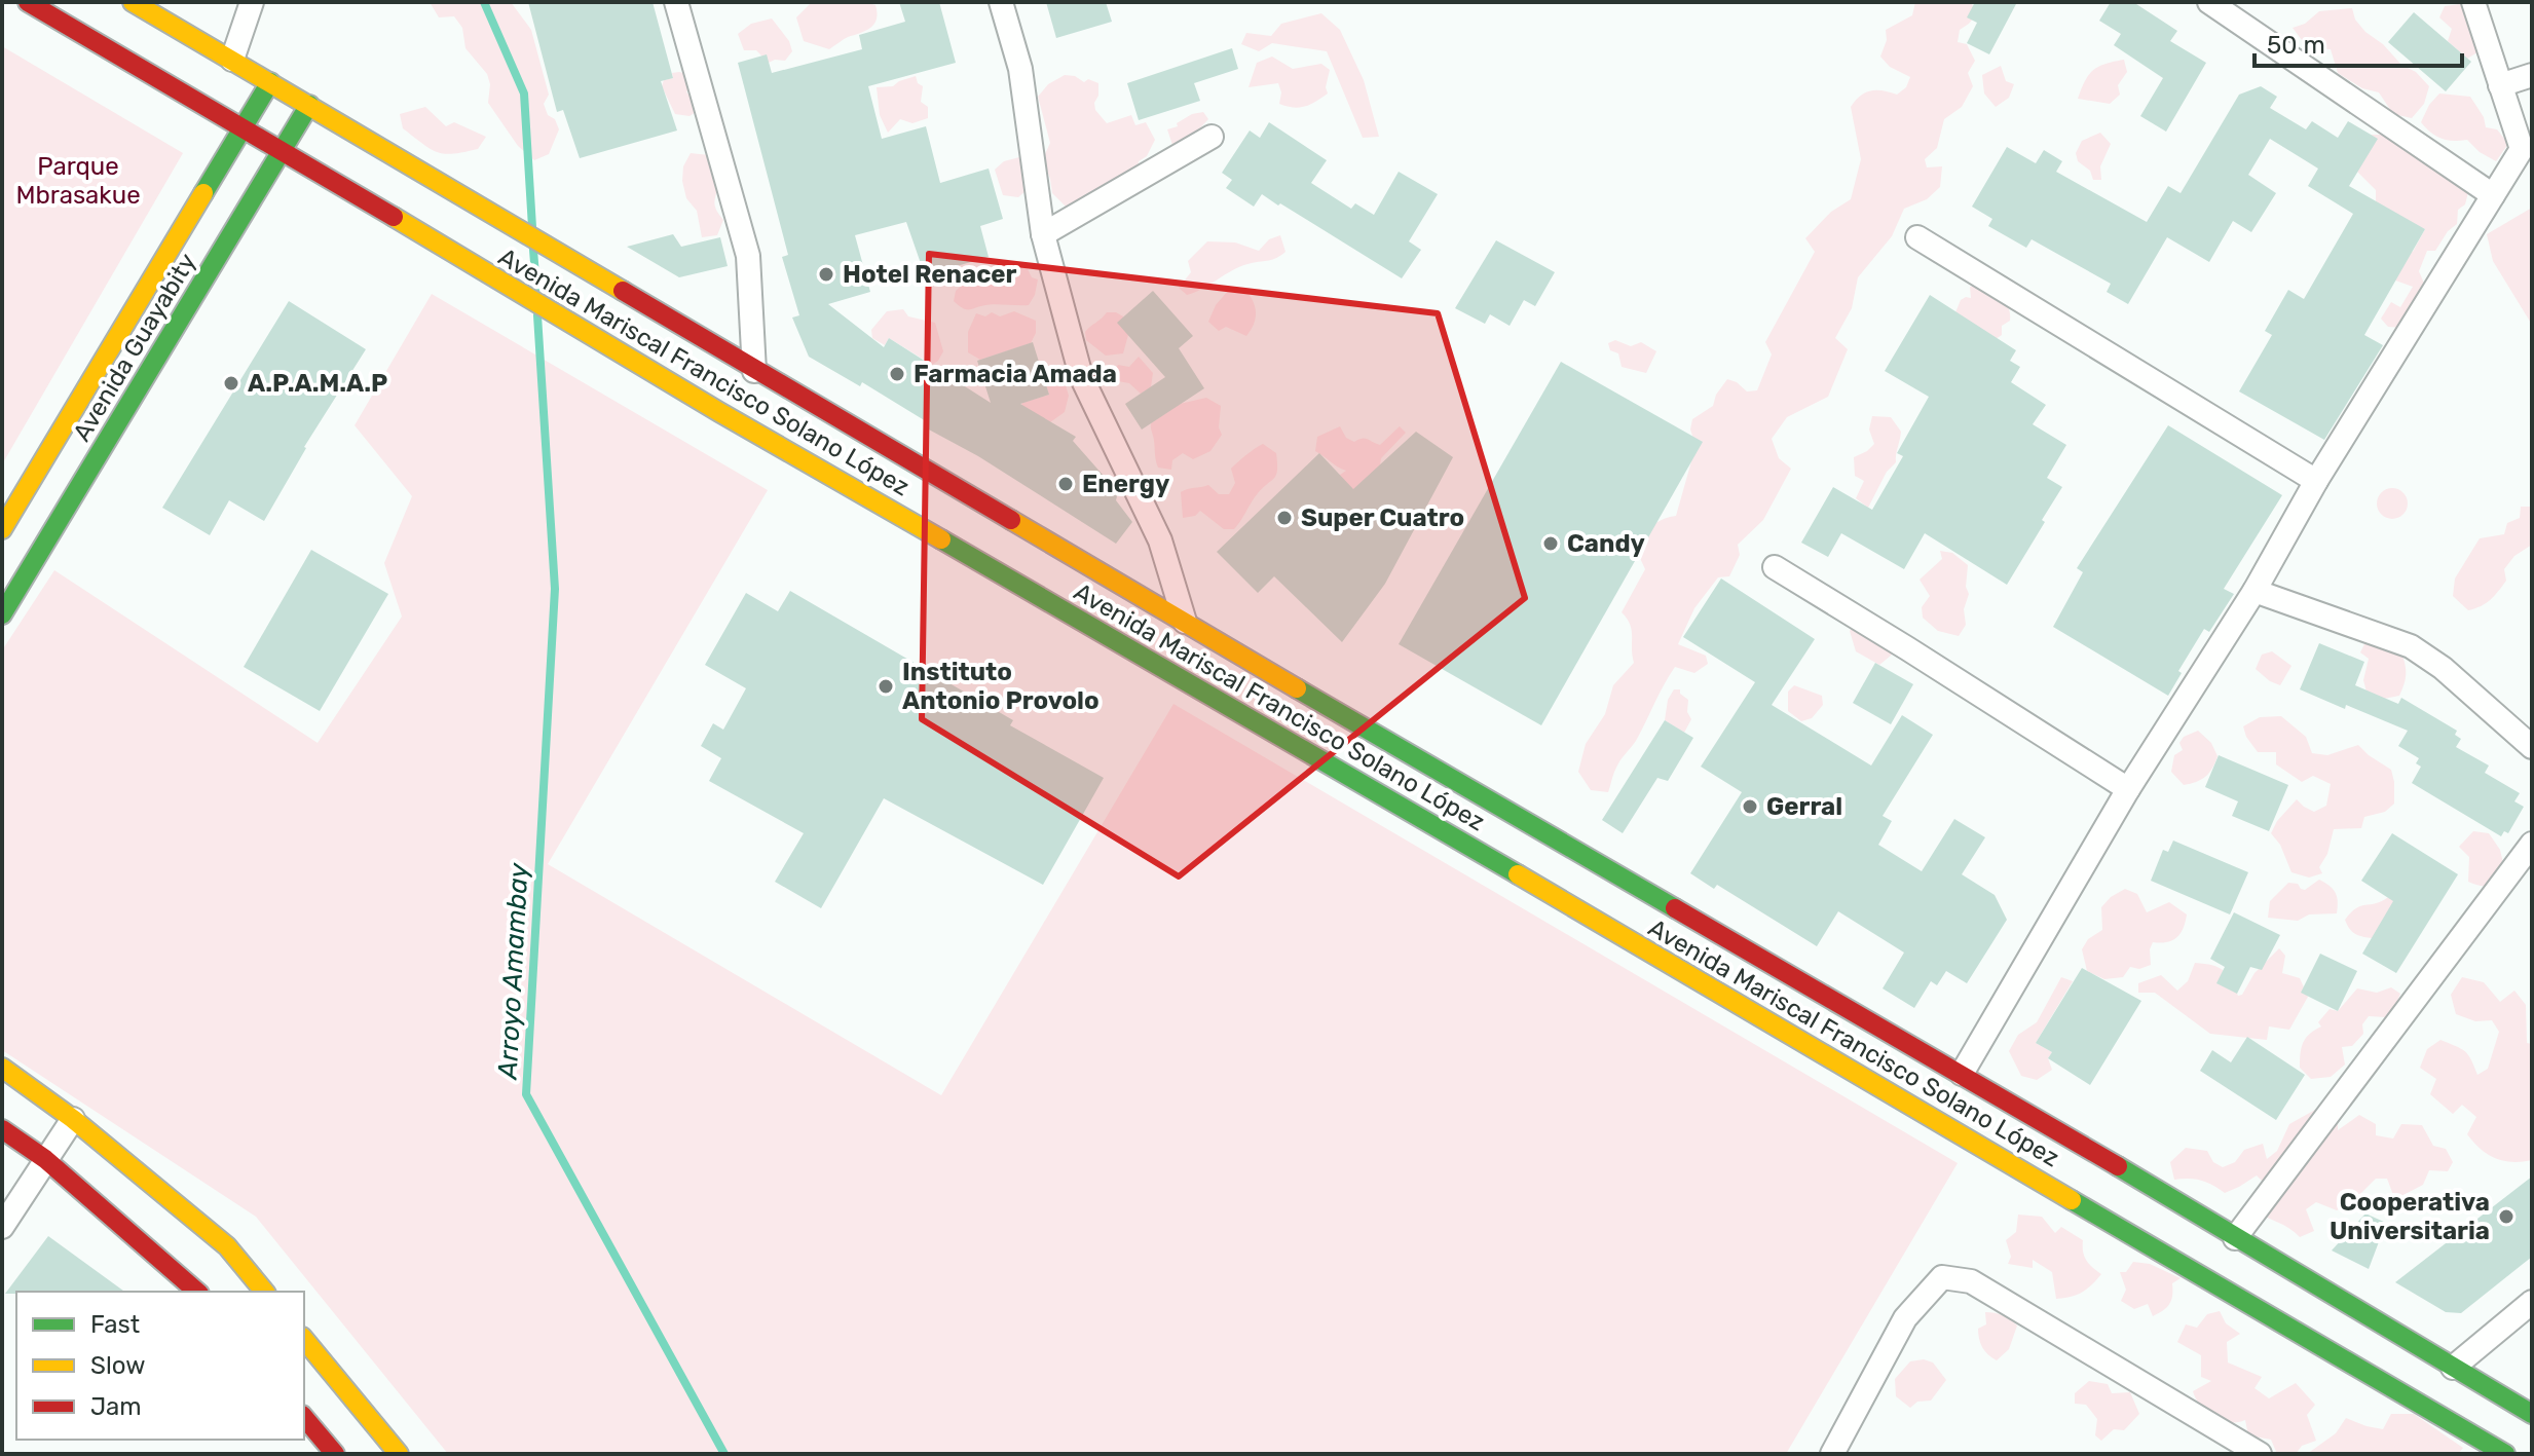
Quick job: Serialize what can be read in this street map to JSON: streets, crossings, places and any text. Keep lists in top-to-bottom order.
{
  "streets": {
    "main road": ["Avenida Guayabity", "Avenida Mariscal Francisco Solano López"]
  },
  "crossings": [
    ["Avenida Guayabity", "Avenida Mariscal Francisco Solano López"]
  ],
  "water": ["Arroyo Amambay"],
  "parks": ["Parque Mbrasakue"],
  "places": [
    "Hotel Renacer",
    "Farmacia Amada",
    "A.P.A.M.A.P",
    "Energy",
    "Super Cuatro",
    "Candy",
    "Instituto Antonio Provolo",
    "Gerral",
    "Cooperativa Universitaria"
  ],
  "legend": ["Fast", "Slow", "Jam"],
  "scale_bar": "50 m"
}
